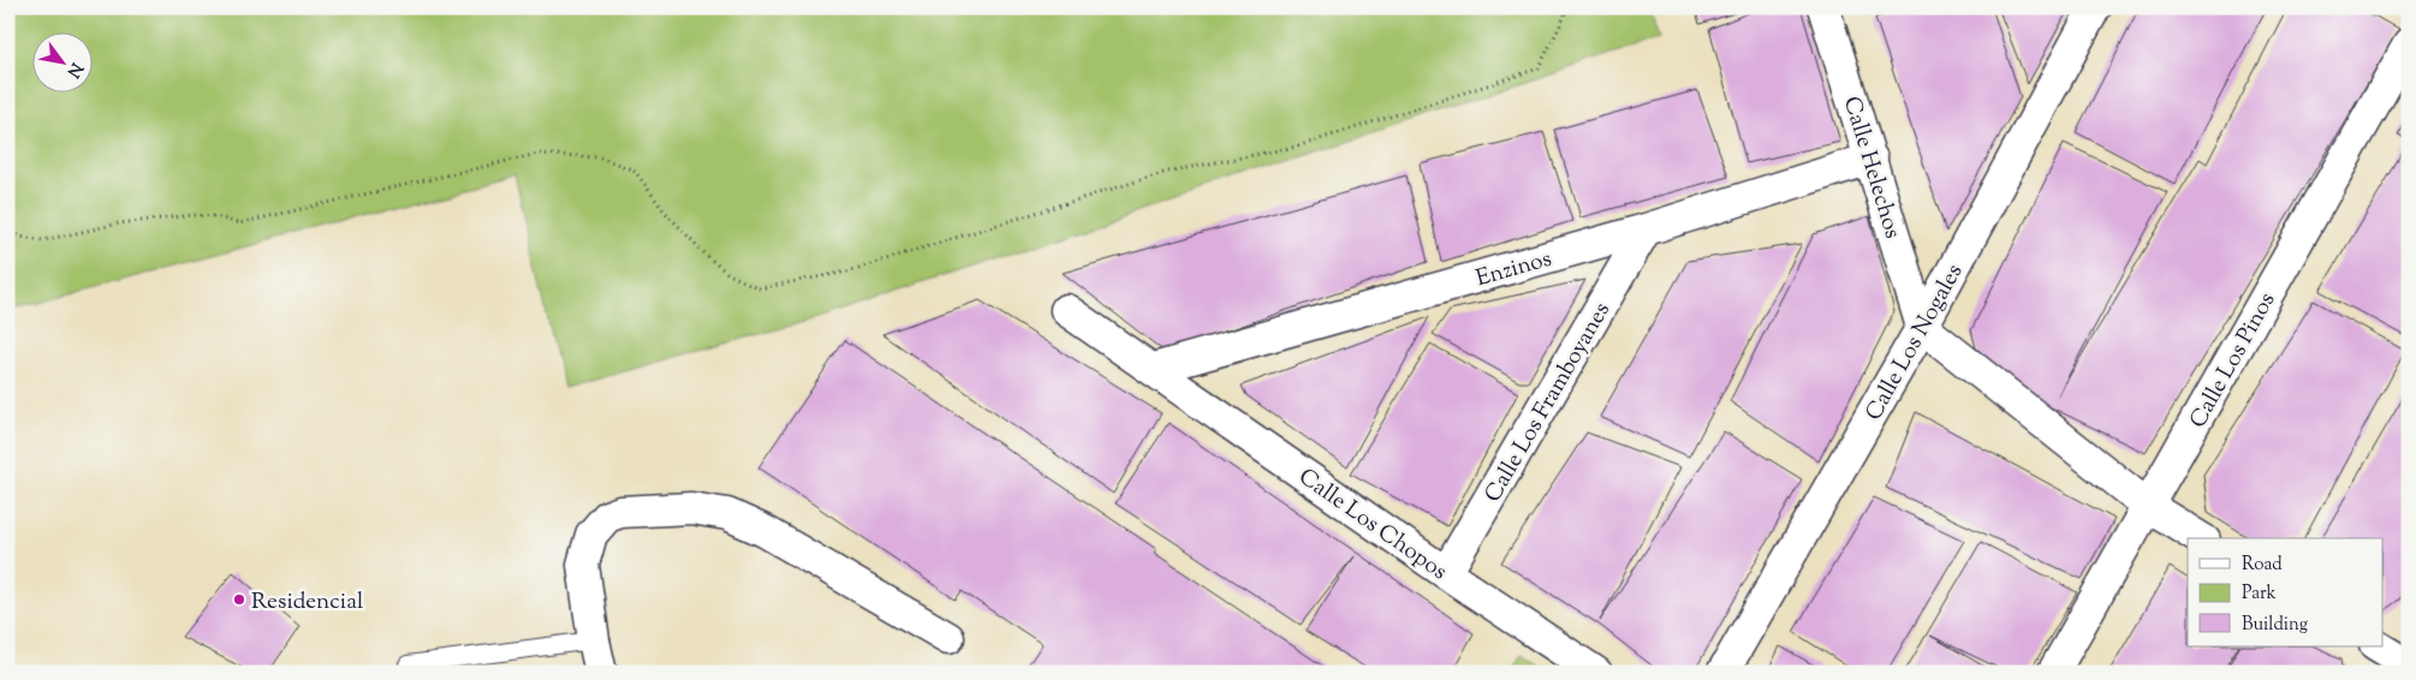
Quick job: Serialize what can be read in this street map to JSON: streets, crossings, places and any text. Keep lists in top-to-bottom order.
{
  "streets": {
    "street": [
      "Calle Helechos",
      "Enzinos",
      "Calle Los Nogales",
      "Calle Los Pinos",
      "Calle Los Framboyanes",
      "Calle Los Chopos"
    ]
  },
  "crossings": [
    ["Calle Helechos", "Enzinos"],
    ["Calle Helechos", "Calle Los Nogales"],
    ["Enzinos", "Calle Los Framboyanes"],
    ["Enzinos", "Calle Los Chopos"],
    ["Calle Los Framboyanes", "Calle Los Chopos"]
  ],
  "places": ["Residencial"],
  "legend": ["Road", "Park", "Building"],
  "north": "bottom right"
}
